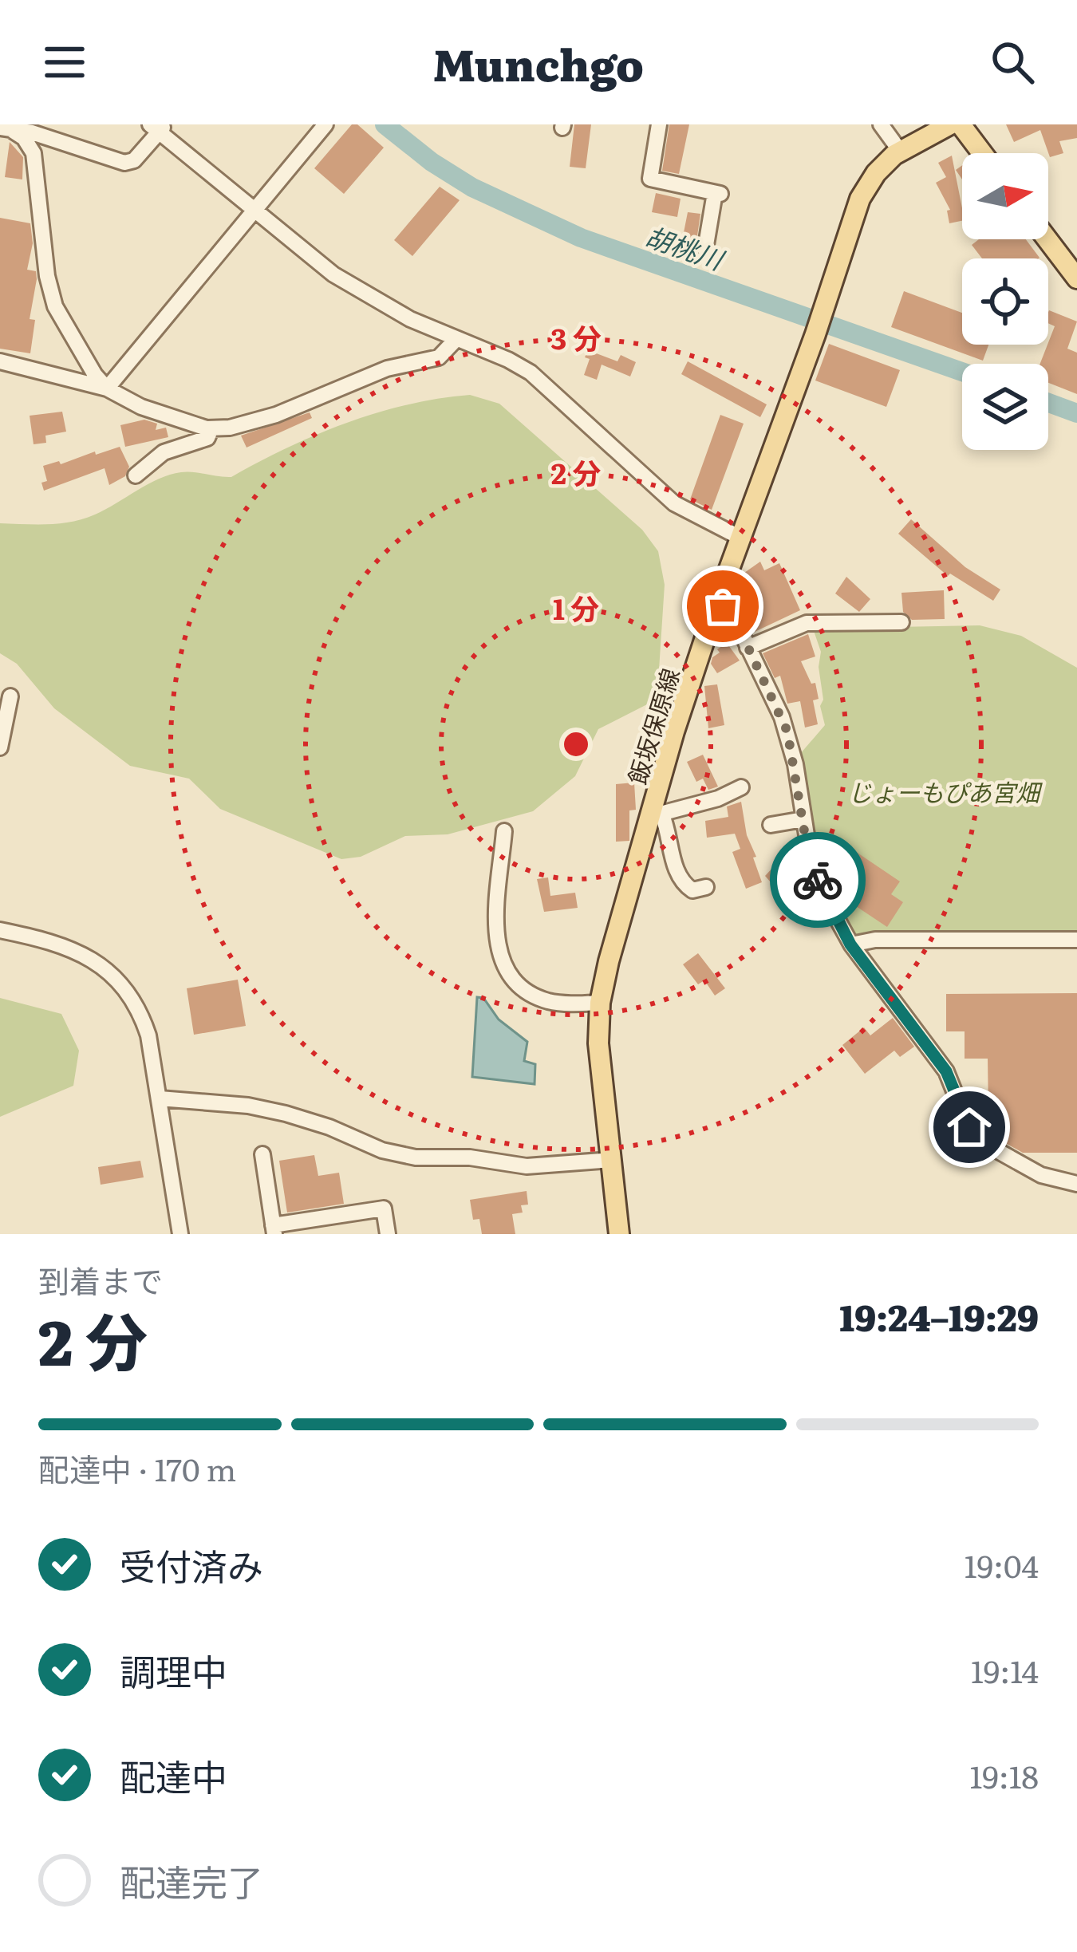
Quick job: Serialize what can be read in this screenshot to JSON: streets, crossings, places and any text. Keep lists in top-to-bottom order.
{
  "streets": {
    "main road": ["飯坂保原線"]
  },
  "water": ["胡桃川"],
  "parks": ["じょーもぴあ宮畑"],
  "north": "right",
  "page": {
    "header": "Munchgo",
    "heading": ["2 分", "到着まで", "19:24–19:29"],
    "bar": "配達中 · 170 m",
    "list": [
      ["受付済み", "19:04"],
      ["調理中", "19:14"],
      ["配達中", "19:18"],
      "配達完了"
    ]
  },
  "rings": ["3 分", "2 分", "1 分"]
}
